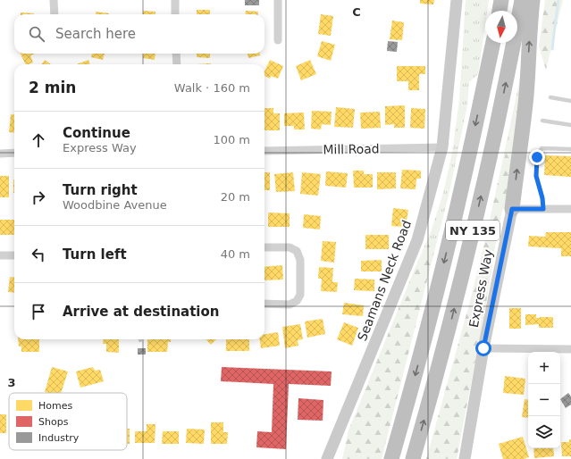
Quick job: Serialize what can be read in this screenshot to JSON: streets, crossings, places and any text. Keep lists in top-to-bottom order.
{
  "streets": {
    "highway": ["NY 135"],
    "street": ["Mill Road", "Seamans Neck Road", "Express Way"]
  },
  "crossings": [
    ["Mill Road", "Seamans Neck Road"]
  ],
  "legend": ["Homes", "Shops", "Industry"],
  "north": "bottom",
  "page": {
    "search": "Search here",
    "heading": ["2 min", "Walk · 160 m"],
    "list": [
      ["Continue", "Express Way", "100 m"],
      ["Turn right", "Woodbine Avenue", "20 m"],
      ["Turn left", "40 m"],
      "Arrive at destination"
    ],
    "map_buttons": ["+", "−"]
  },
  "grid": {
    "columns": ["C"],
    "rows": ["3"]
  }
}
